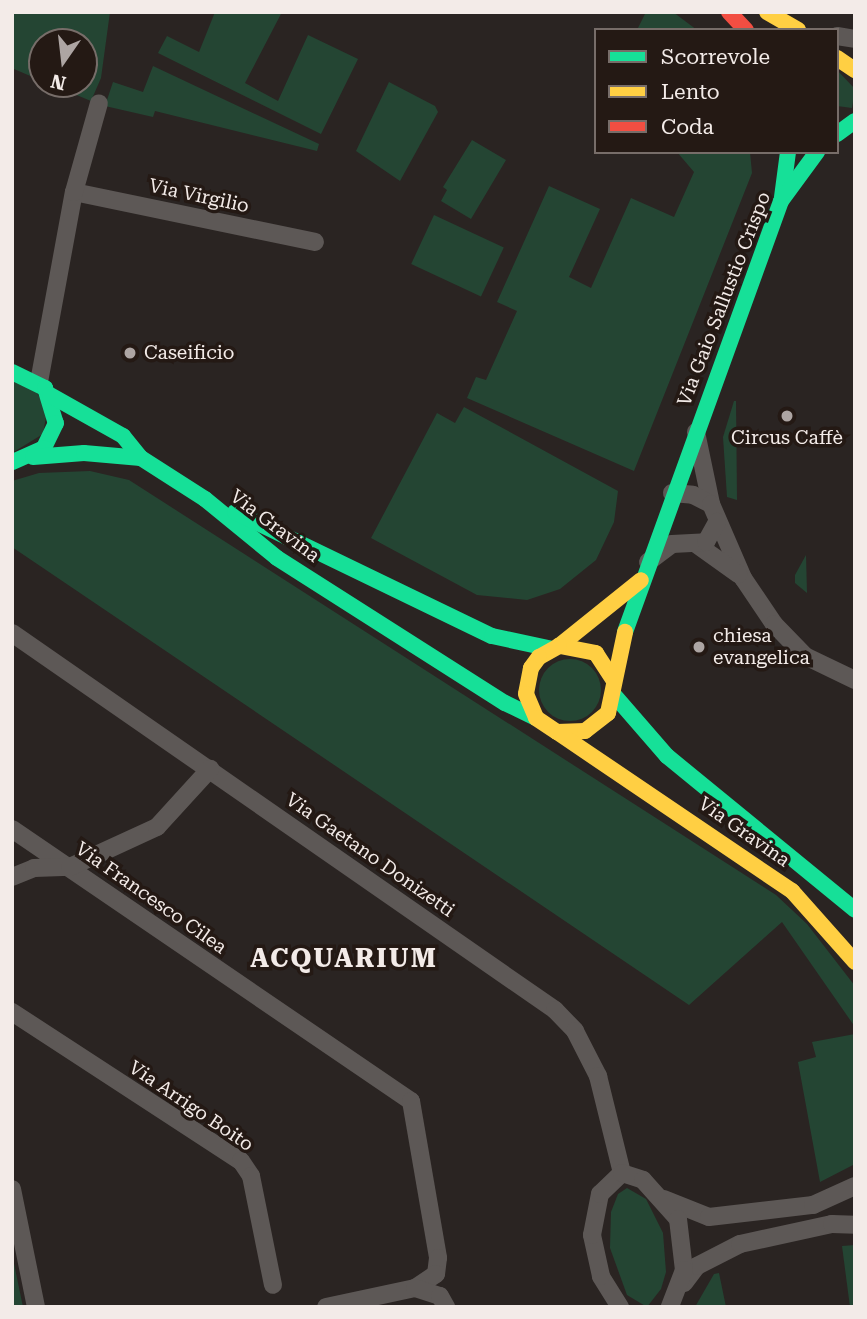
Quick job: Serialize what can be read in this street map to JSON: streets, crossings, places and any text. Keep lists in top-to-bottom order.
{
  "streets": {
    "main road": ["Via Gaio Sallustio Crispo", "Via Gravina"],
    "street": [
      "Via Virgilio",
      "Via Gaetano Donizetti",
      "Via Francesco Cilea",
      "Via Arrigo Boito"
    ]
  },
  "crossings": [
    ["Via Gaio Sallustio Crispo", "Via Gravina"]
  ],
  "districts": ["ACQUARIUM"],
  "places": ["Caseificio", "Circus Caffè", "chiesa evangelica"],
  "legend": ["Scorrevole", "Lento", "Coda"],
  "north": "bottom"
}
